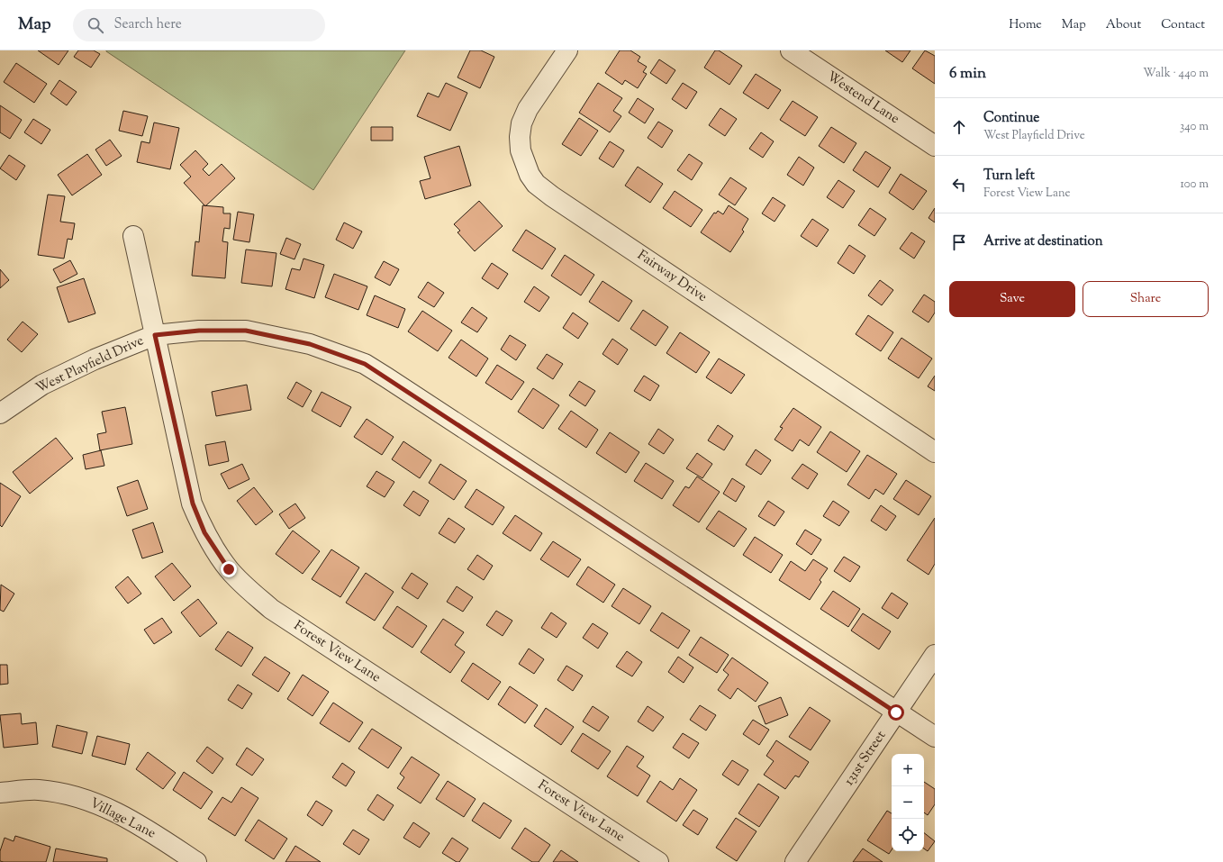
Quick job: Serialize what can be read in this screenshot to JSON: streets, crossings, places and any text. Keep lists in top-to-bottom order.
{
  "streets": {
    "street": [
      "Westend Lane",
      "Fairway Drive",
      "West Playfield Drive",
      "Forest View Lane",
      "131st Street",
      "Village Lane"
    ]
  },
  "crossings": [
    ["West Playfield Drive", "Forest View Lane"],
    ["West Playfield Drive", "131st Street"]
  ],
  "page": {
    "header": "Map",
    "search": "Search here",
    "nav": [
      "Home",
      "Map",
      "About",
      "Contact"
    ],
    "heading": ["6 min", "Walk · 440 m"],
    "list": [
      ["Continue", "West Playfield Drive", "340 m"],
      ["Turn left", "Forest View Lane", "100 m"],
      "Arrive at destination"
    ],
    "buttons": ["Save", "Share"],
    "map_buttons": ["+", "−"]
  }
}
